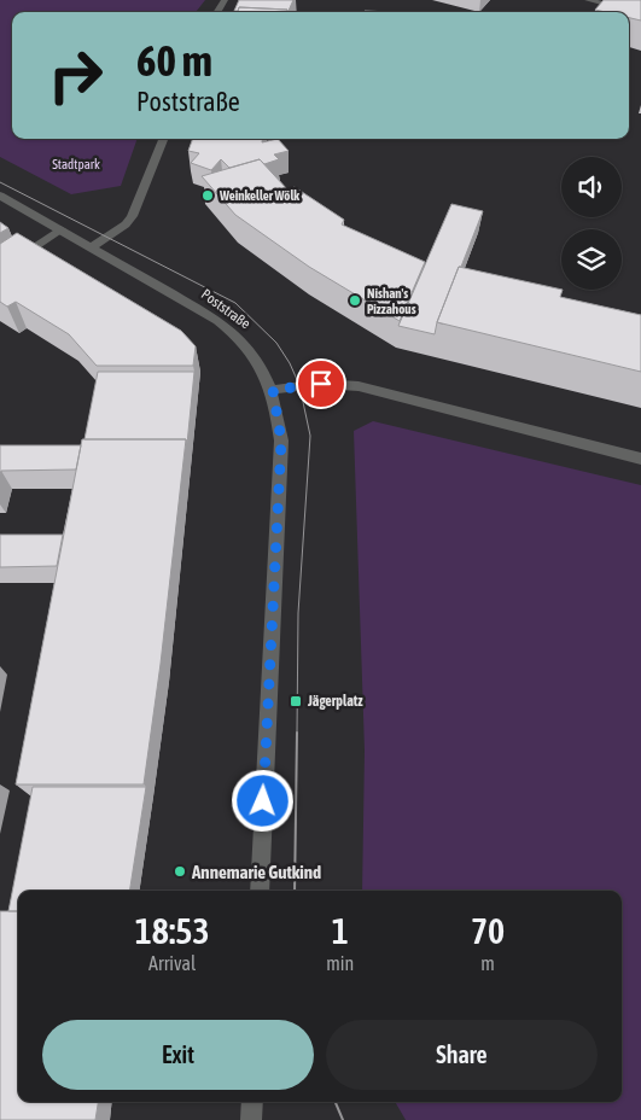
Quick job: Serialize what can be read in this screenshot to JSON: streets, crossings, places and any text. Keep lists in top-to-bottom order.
{
  "streets": {
    "street": ["Poststraße"]
  },
  "parks": ["Stadtpark"],
  "places": {
    "other": ["Weinkeller Wölk", "Nishan's Pizzahous", "Annemarie Gutkind"],
    "transit": ["Jägerplatz"]
  },
  "page": {
    "turn": ["60 m", "Poststraße"],
    "eta": [
      "18:53",
      "Arrival",
      "1",
      "min",
      "70",
      "m"
    ],
    "buttons": ["Exit", "Share"]
  }
}
